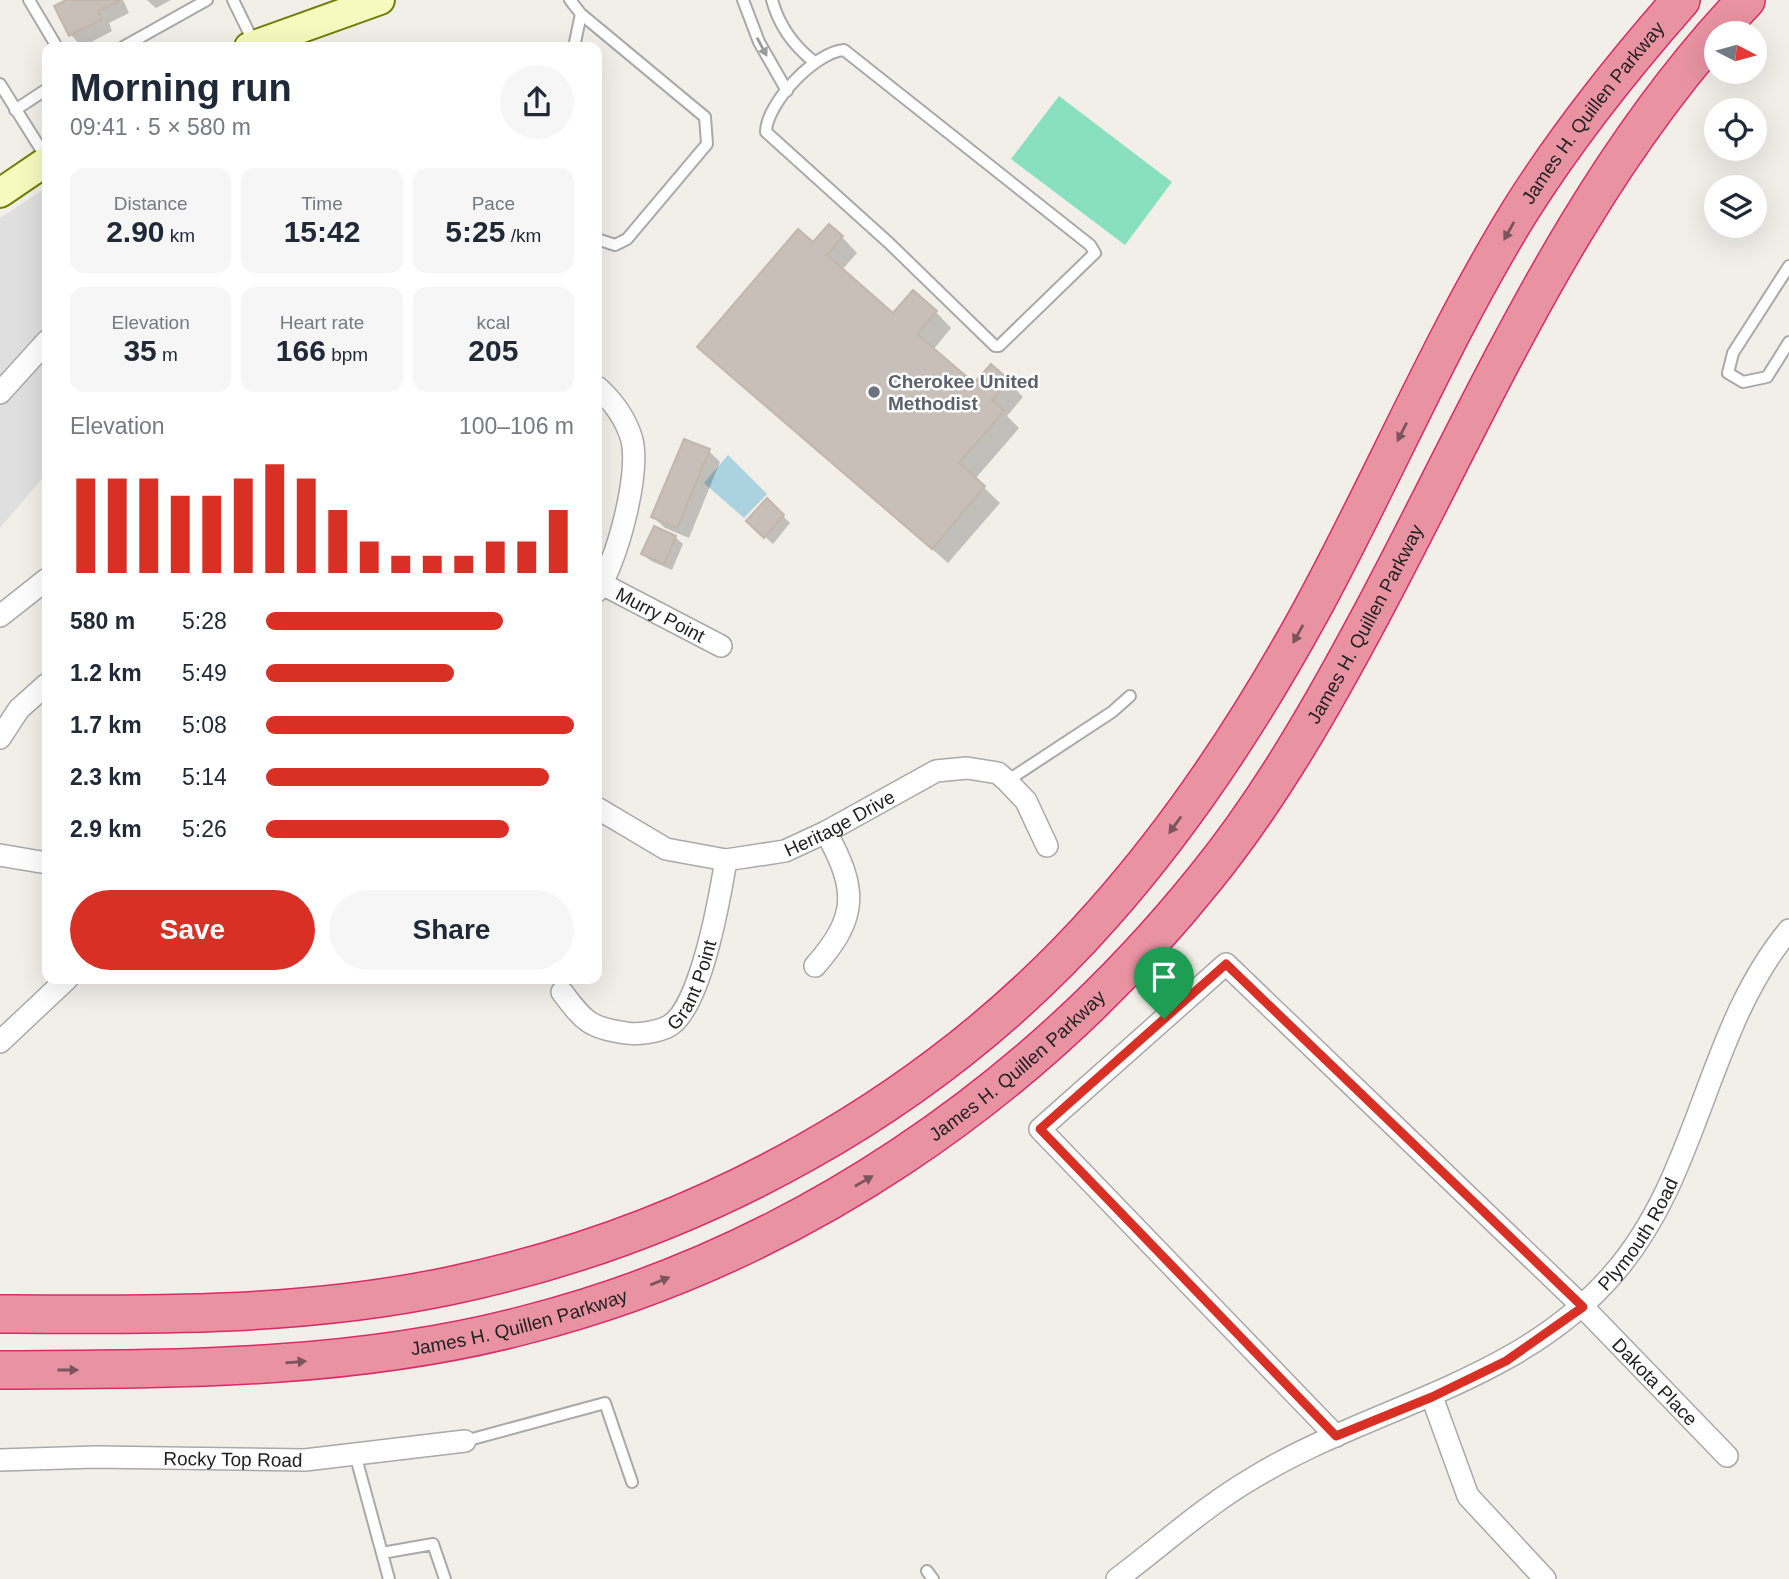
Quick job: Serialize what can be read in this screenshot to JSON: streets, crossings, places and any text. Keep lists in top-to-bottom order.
{
  "streets": {
    "highway": ["James H. Quillen Parkway"],
    "street": [
      "Murry Point",
      "Heritage Drive",
      "Grant Point",
      "Plymouth Road",
      "Dakota Place",
      "Rocky Top Road"
    ]
  },
  "crossings": [
    ["Heritage Drive", "Grant Point"],
    ["Plymouth Road", "Dakota Place"]
  ],
  "places": ["Cherokee United Methodist"],
  "north": "right",
  "page": {
    "heading": ["Morning run", "09:41 · 5 × 580 m"],
    "stats": [
      ["Distance", "2.90 km"],
      ["Time", "15:42"],
      ["Pace", "5:25 /km"],
      ["Elevation", "35 m"],
      ["Heart rate", "166 bpm"],
      ["kcal", "205"]
    ],
    "chart": ["Elevation", "100–106 m"],
    "list": [
      {
        "name": "580 m",
        "note": "5:28"
      },
      {
        "name": "1.2 km",
        "note": "5:49"
      },
      {
        "name": "1.7 km",
        "note": "5:08"
      },
      {
        "name": "2.3 km",
        "note": "5:14"
      },
      {
        "name": "2.9 km",
        "note": "5:26"
      }
    ],
    "buttons": ["Save", "Share"]
  }
}
